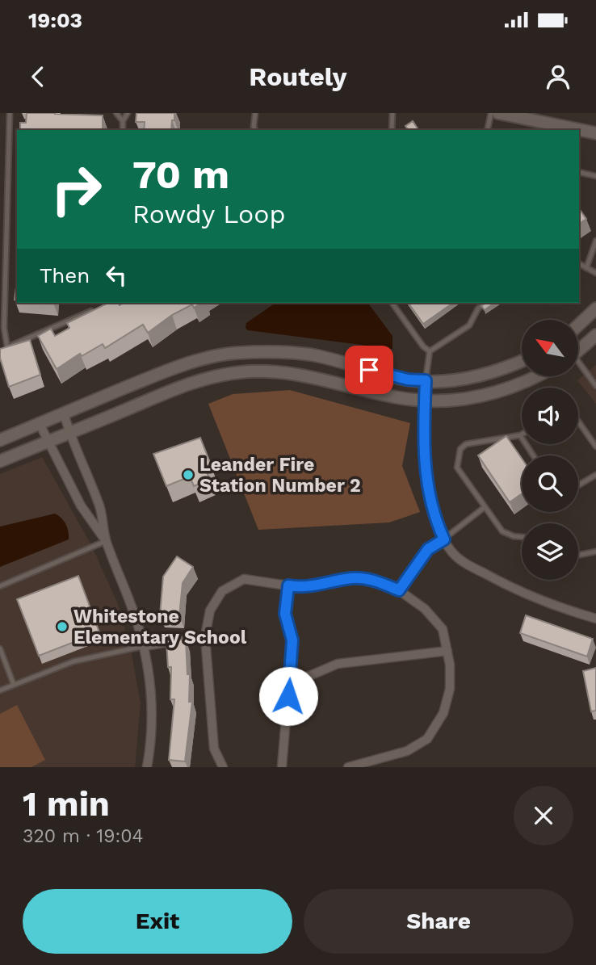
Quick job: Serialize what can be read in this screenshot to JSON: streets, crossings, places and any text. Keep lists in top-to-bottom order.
{
  "places": ["Leander Fire Station Number 2", "Whitestone Elementary School"],
  "north": "top left",
  "page": {
    "status": "19:03",
    "header": "Routely",
    "turn": ["70 m", "Rowdy Loop"],
    "then": "Then",
    "heading": ["1 min", "320 m · 19:04"],
    "buttons": ["Exit", "Share"]
  }
}
